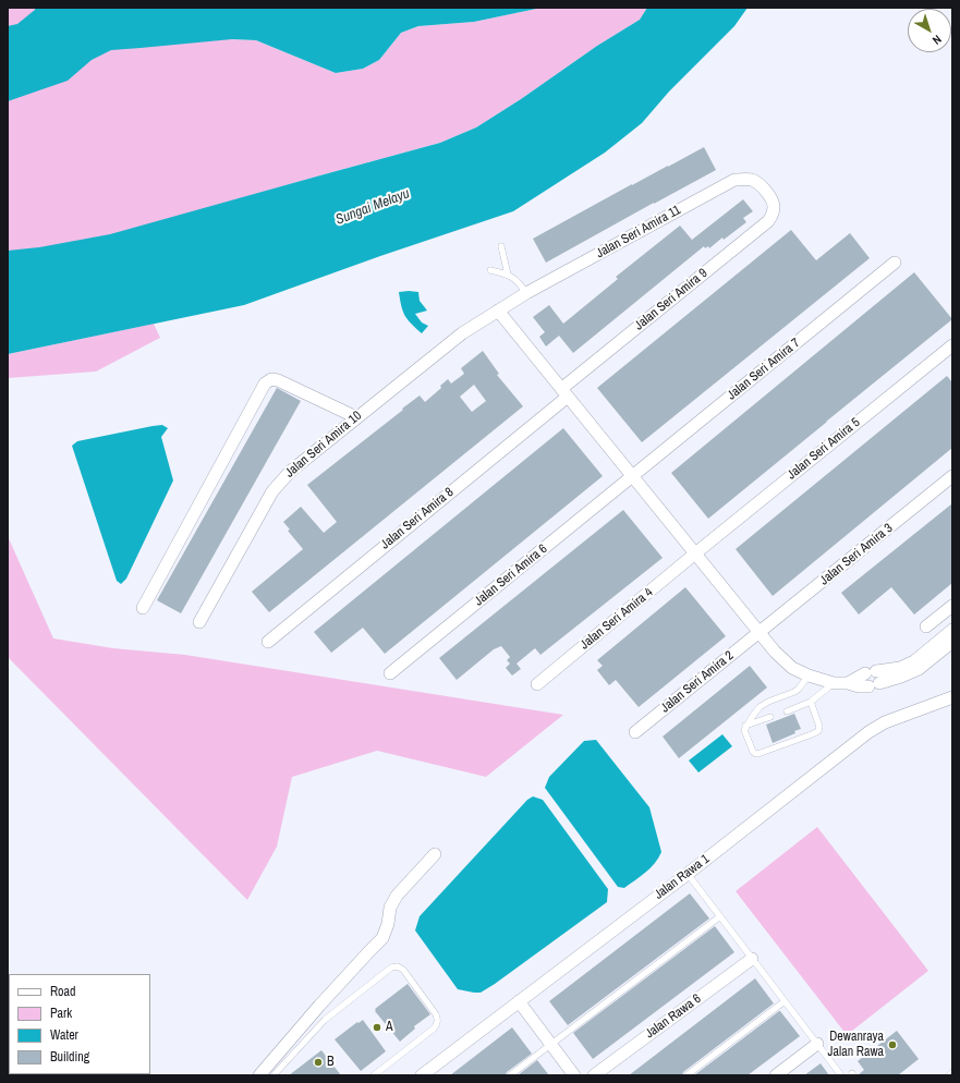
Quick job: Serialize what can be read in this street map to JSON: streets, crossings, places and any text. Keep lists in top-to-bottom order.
{
  "streets": {
    "street": [
      "Jalan Seri Amira 11",
      "Jalan Seri Amira 9",
      "Jalan Seri Amira 7",
      "Jalan Seri Amira 10",
      "Jalan Seri Amira 5",
      "Jalan Seri Amira 8",
      "Jalan Seri Amira 3",
      "Jalan Seri Amira 6",
      "Jalan Seri Amira 4",
      "Jalan Seri Amira 2",
      "Jalan Rawa 1",
      "Jalan Rawa 6"
    ]
  },
  "crossings": [
    ["Jalan Seri Amira 11", "Jalan Seri Amira 9"],
    ["Jalan Seri Amira 11", "Jalan Seri Amira 10"],
    ["Jalan Seri Amira 9", "Jalan Seri Amira 8"],
    ["Jalan Seri Amira 7", "Jalan Seri Amira 6"],
    ["Jalan Seri Amira 5", "Jalan Seri Amira 4"],
    ["Jalan Seri Amira 3", "Jalan Seri Amira 2"]
  ],
  "water": ["Sungai Melayu"],
  "places": ["A", "Dewanraya Jalan Rawa", "B"],
  "legend": [
    "Road",
    "Park",
    "Water",
    "Building"
  ],
  "north": "bottom right"
}
